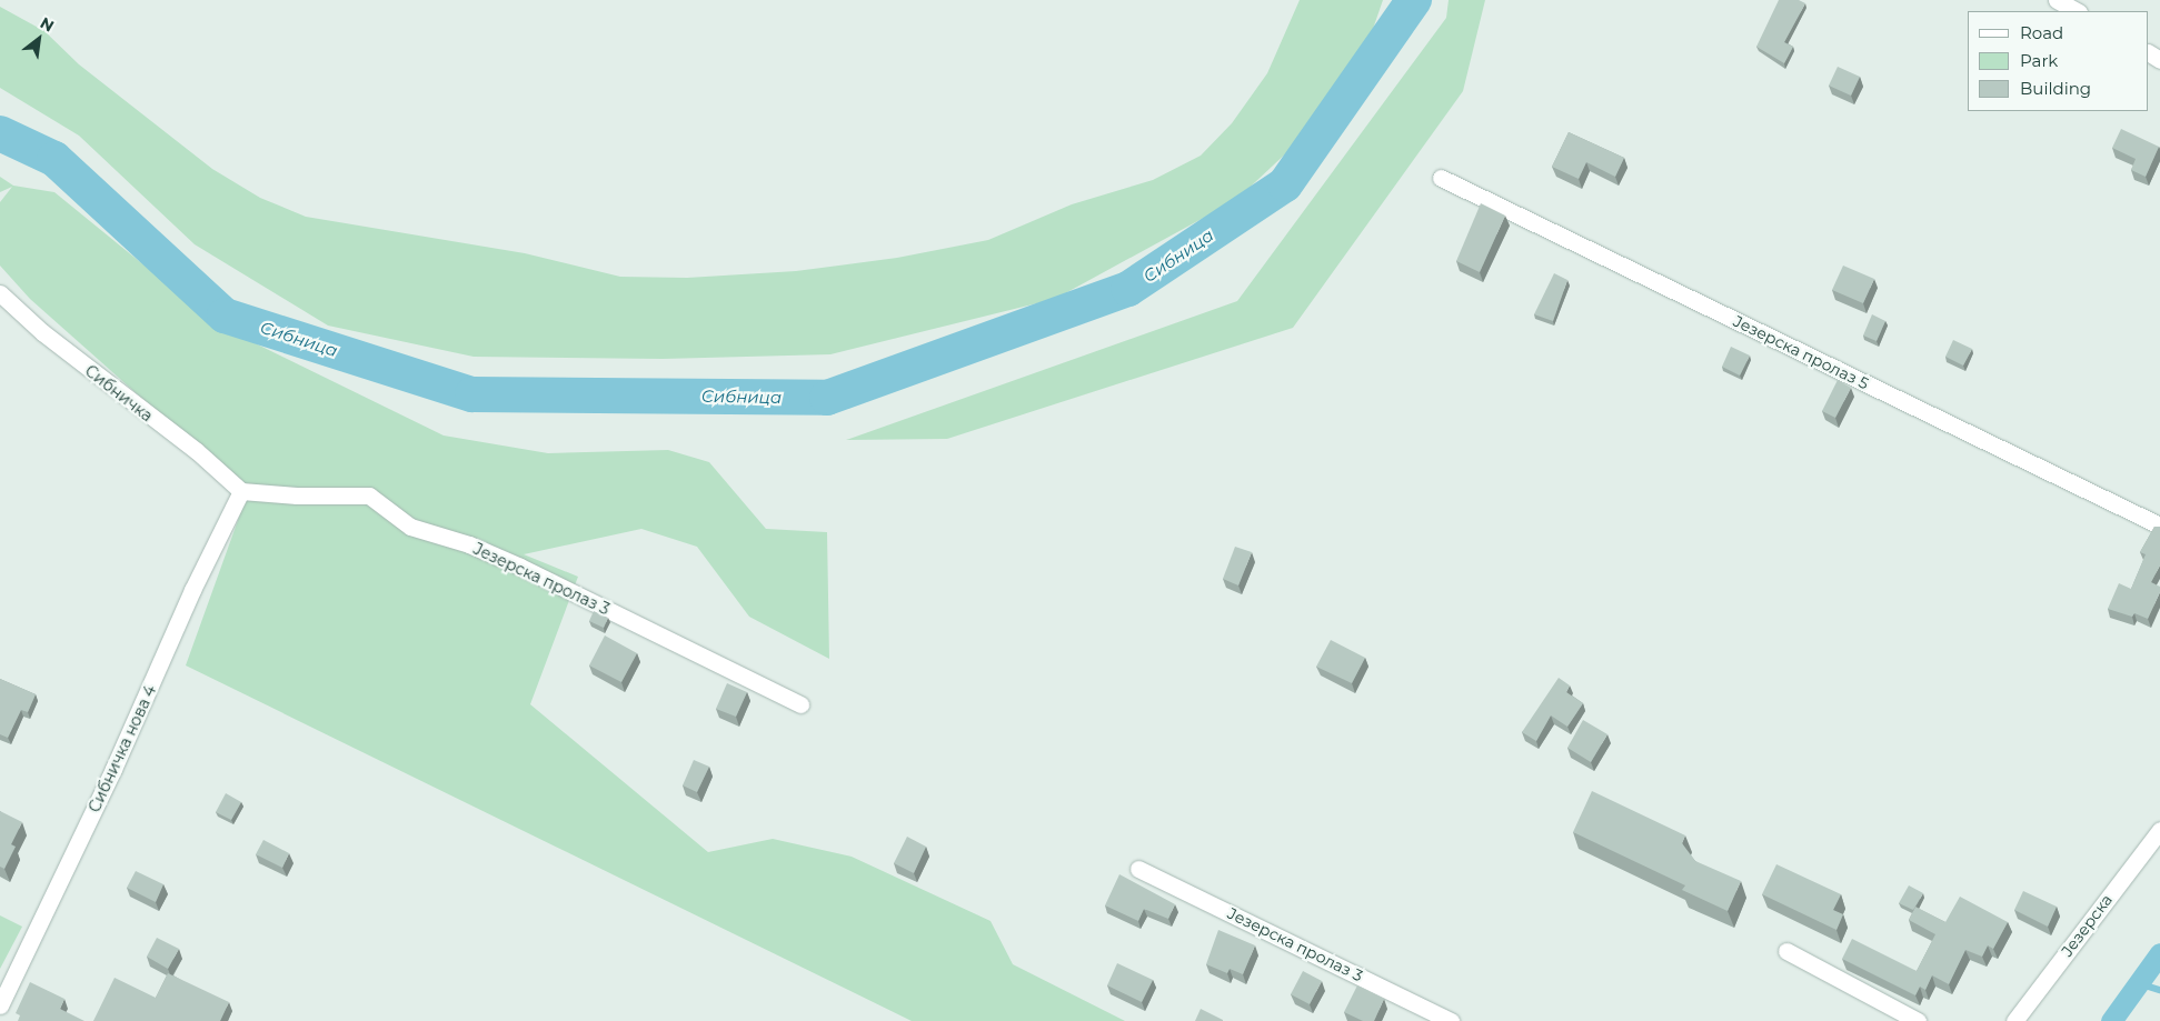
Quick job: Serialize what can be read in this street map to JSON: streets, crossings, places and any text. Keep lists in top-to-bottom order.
{
  "streets": {
    "street": [
      "Језерска пролаз 5",
      "Сибничка",
      "Језерска пролаз 3",
      "Сибничка нова 4",
      "Језерска"
    ]
  },
  "crossings": [
    ["Сибничка", "Језерска пролаз 3"],
    ["Сибничка", "Сибничка нова 4"],
    ["Језерска пролаз 3", "Сибничка нова 4"]
  ],
  "water": ["Сибница"],
  "legend": ["Road", "Park", "Building"],
  "north": "top right"
}
